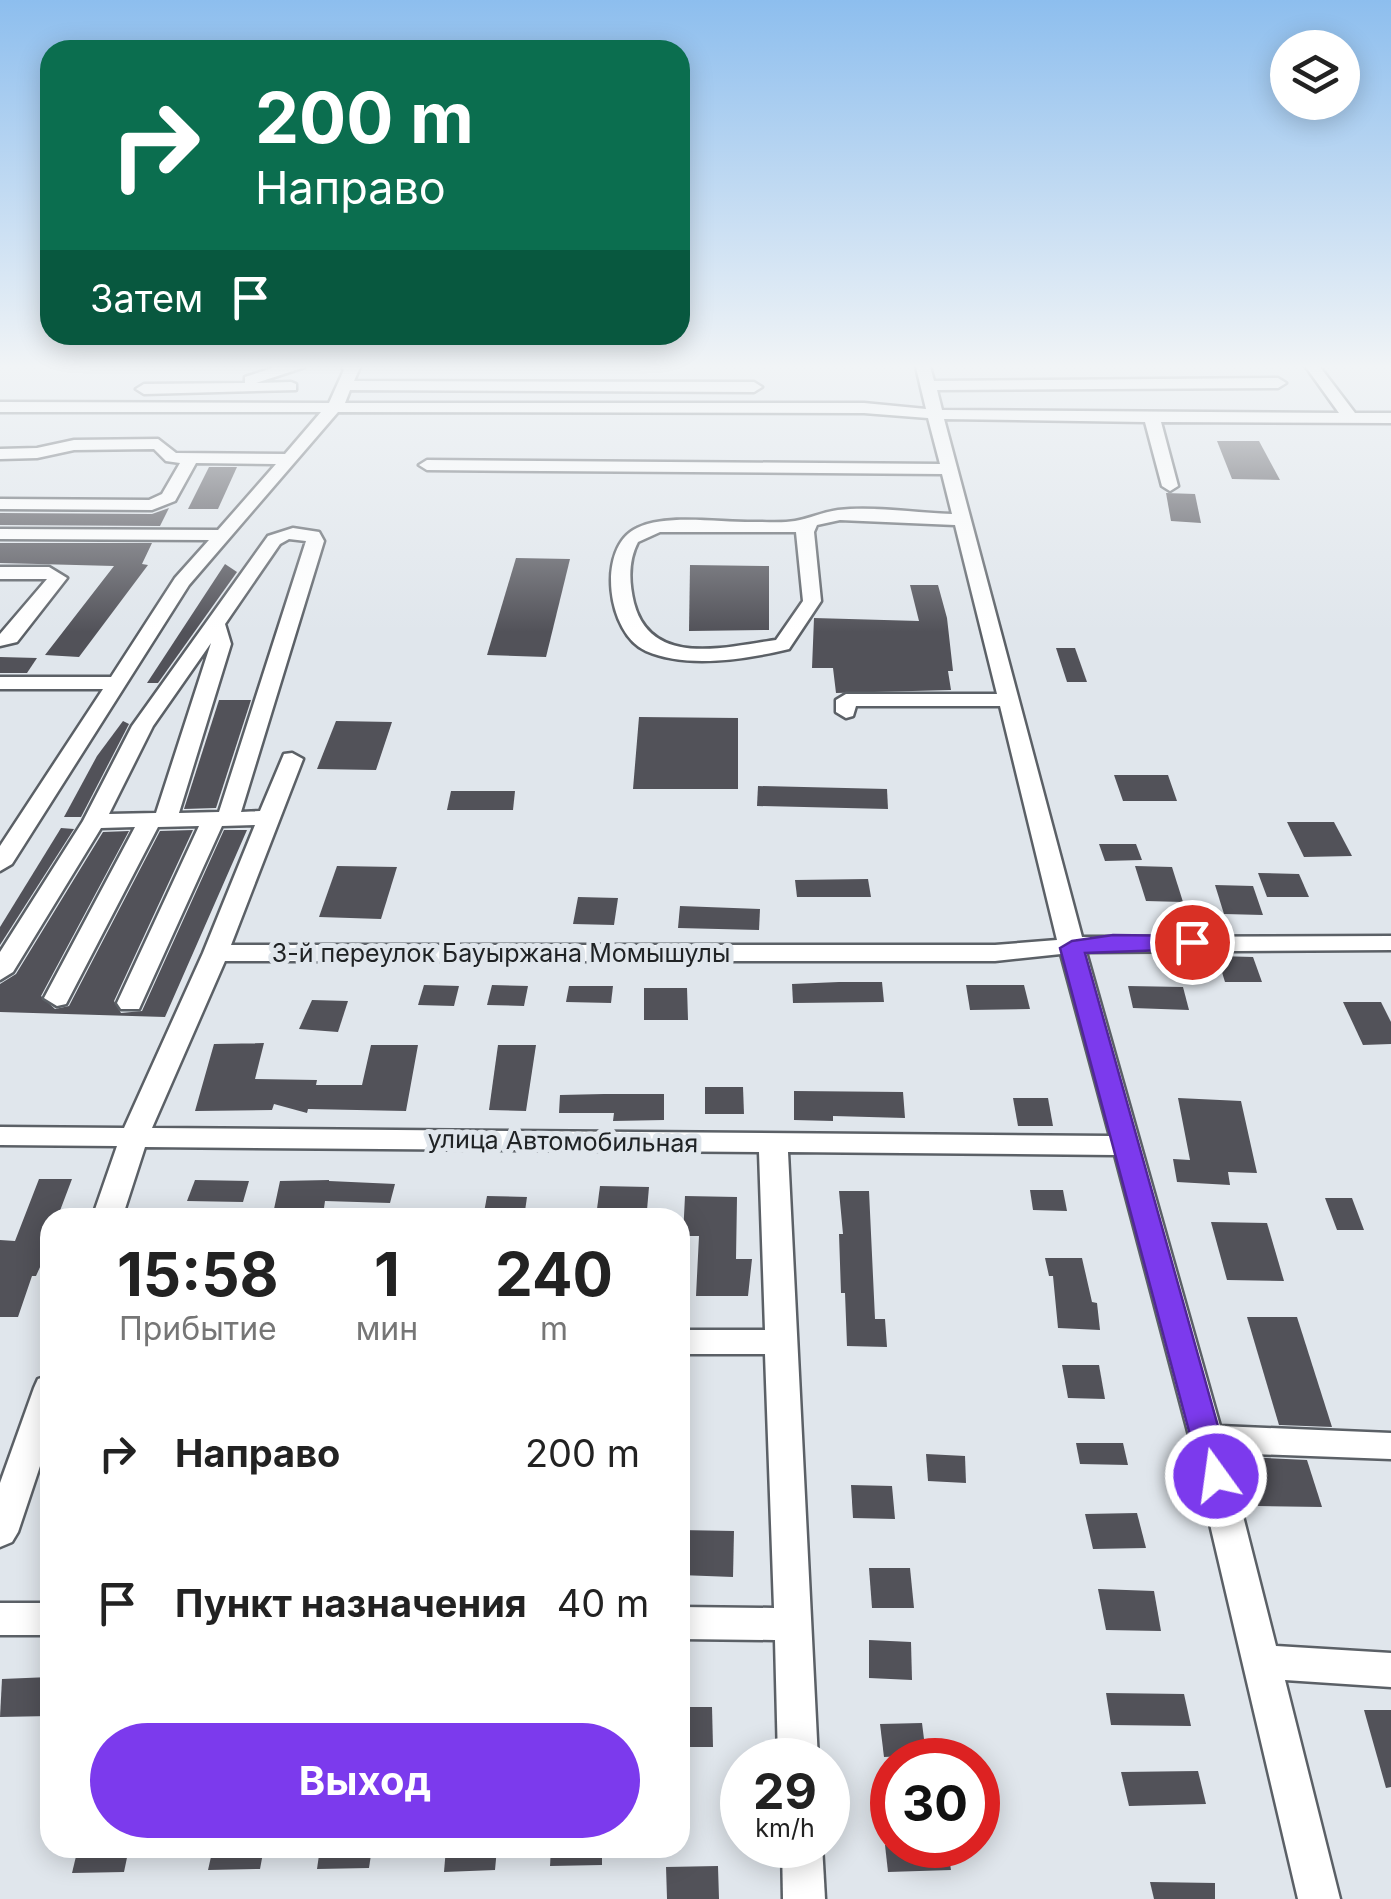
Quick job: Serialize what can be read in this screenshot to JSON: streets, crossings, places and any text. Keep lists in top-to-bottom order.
{
  "streets": {
    "street": ["3-й переулок Бауыржана Момышулы", "улица Автомобильная"]
  },
  "page": {
    "turn": ["200 m", "Направо"],
    "then": "Затем",
    "eta": [
      "15:58",
      "Прибытие",
      "1",
      "мин",
      "240",
      "m"
    ],
    "list": [
      {
        "name": "Направо",
        "value": "200 m"
      },
      {
        "name": "Пункт назначения",
        "value": "40 m"
      }
    ],
    "buttons": "Выход",
    "speed": "29 km/h",
    "limit": "30"
  }
}
